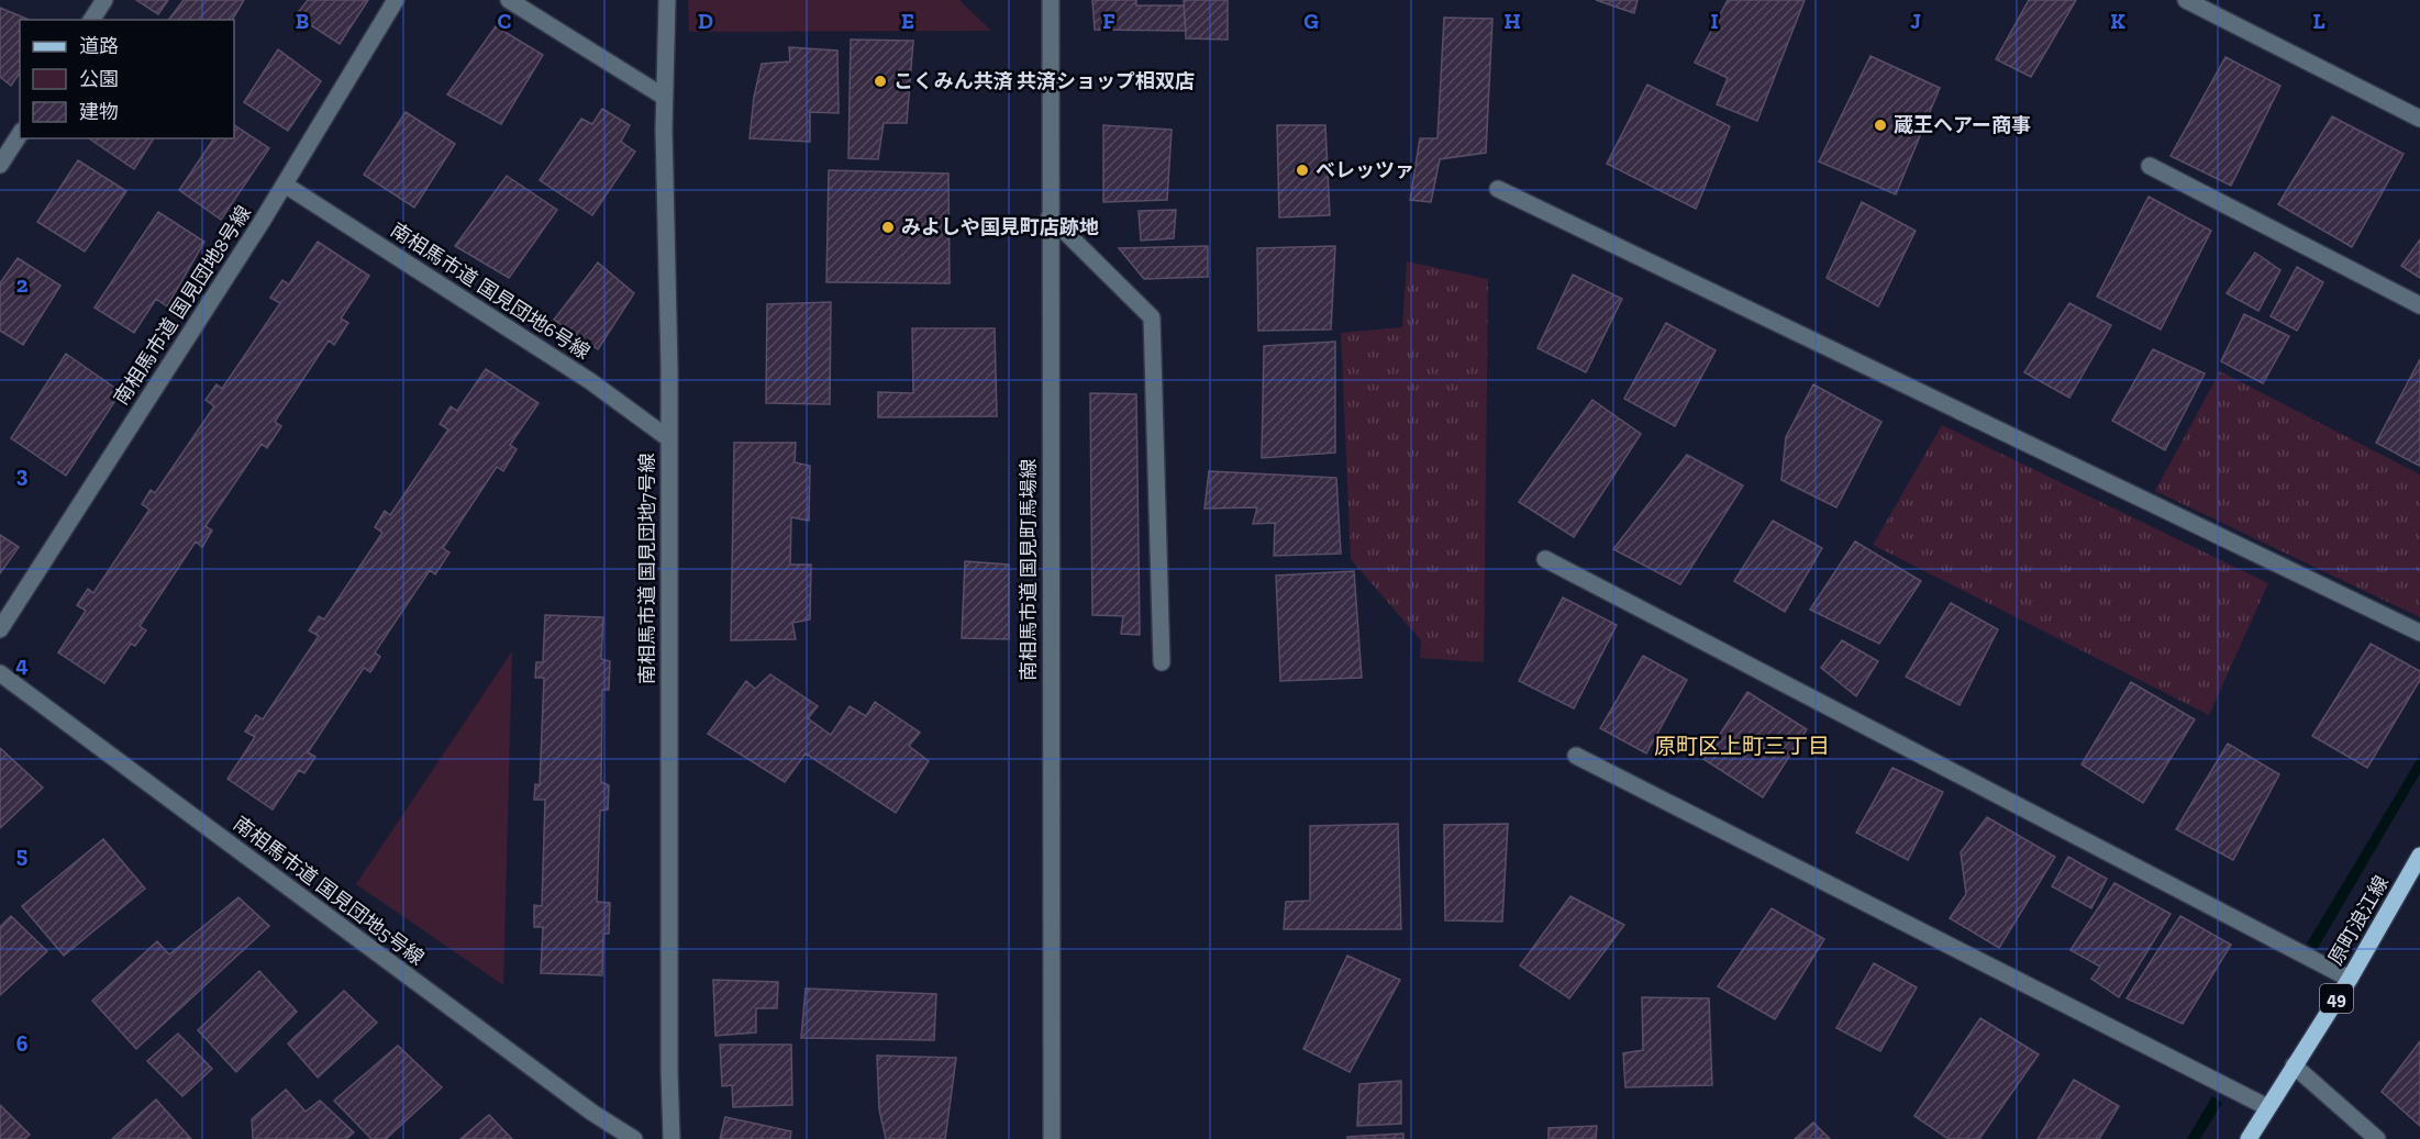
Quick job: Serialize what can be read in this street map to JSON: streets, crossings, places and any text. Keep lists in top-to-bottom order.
{
  "streets": {
    "main road": ["原町浪江線", "49"],
    "street": [
      "南相馬市道 国見団地6号線",
      "南相馬市道 国見団地8号線",
      "南相馬市道 国見団地7号線",
      "南相馬市道 国見町馬場線",
      "南相馬市道 国見団地5号線"
    ]
  },
  "crossings": [
    ["南相馬市道 国見団地6号線", "南相馬市道 国見団地8号線"],
    ["南相馬市道 国見団地6号線", "南相馬市道 国見団地7号線"]
  ],
  "districts": ["原町区上町三丁目"],
  "places": [
    "こくみん共済 共済ショップ相双店",
    "蔵王ヘアー商事",
    "ベレッツァ",
    "みよしや国見町店跡地"
  ],
  "legend": ["道路", "公園", "建物"],
  "grid": {
    "columns": [
      "B",
      "C",
      "D",
      "E",
      "F",
      "G",
      "H",
      "I",
      "J",
      "K",
      "L"
    ],
    "rows": [
      "2",
      "3",
      "4",
      "5",
      "6"
    ]
  }
}
